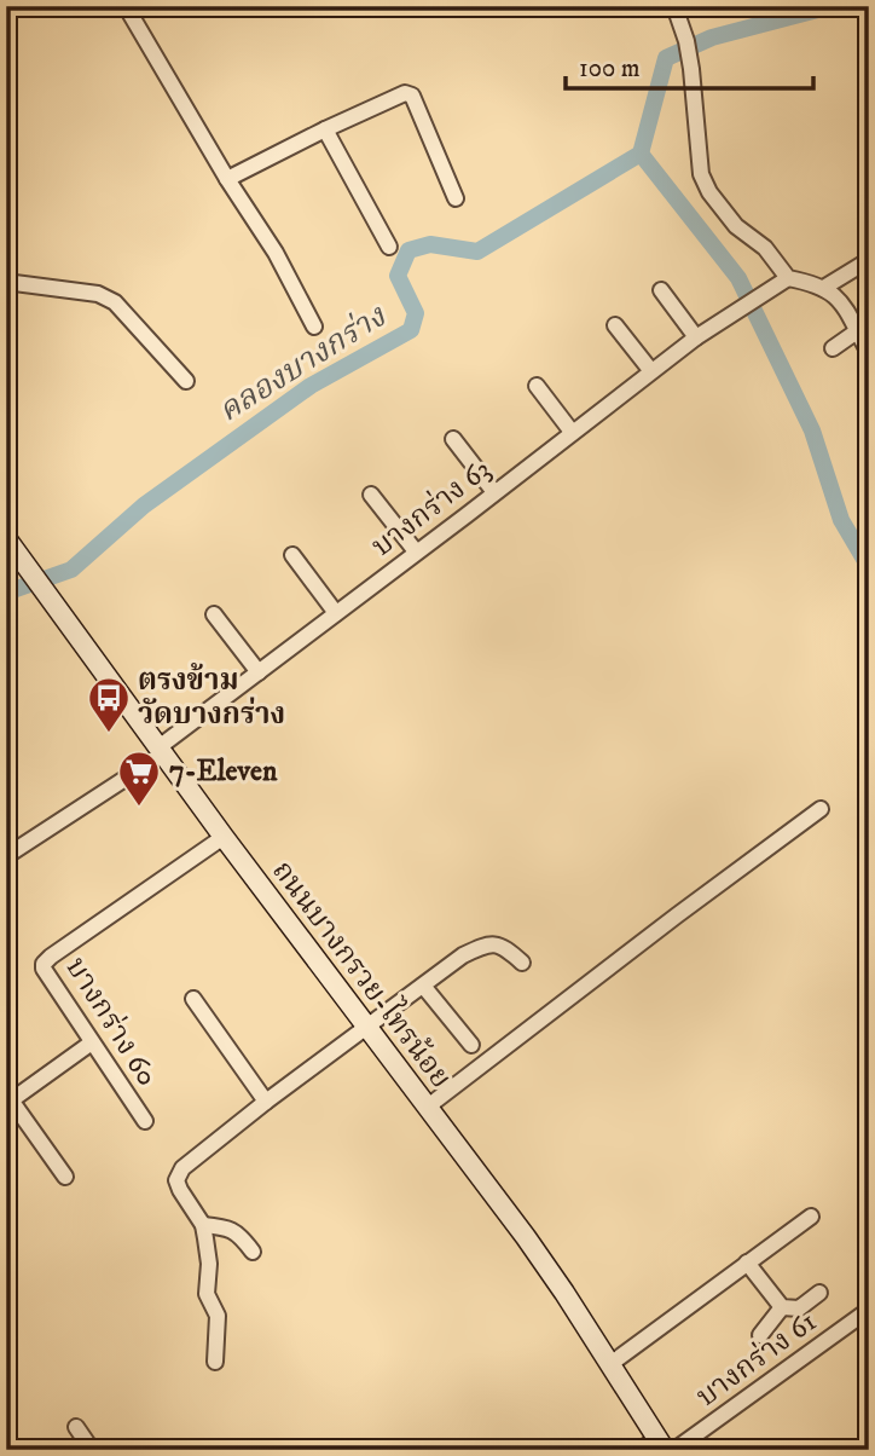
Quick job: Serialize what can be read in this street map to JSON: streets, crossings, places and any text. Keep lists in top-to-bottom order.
{
  "streets": {
    "main road": ["ถนนบางกรวย-ไทรน้อย"],
    "street": ["บางกร่าง 63", "บางกร่าง 60", "บางกร่าง 61"]
  },
  "crossings": [
    ["บางกร่าง 63", "ถนนบางกรวย-ไทรน้อย"],
    ["ถนนบางกรวย-ไทรน้อย", "บางกร่าง 60"]
  ],
  "water": ["คลองบางกร่าง"],
  "places": {
    "bus stop": ["ตรงข้าม วัดบางกร่าง"],
    "supermarket": ["7-Eleven"]
  },
  "scale_bar": "100 m"
}
